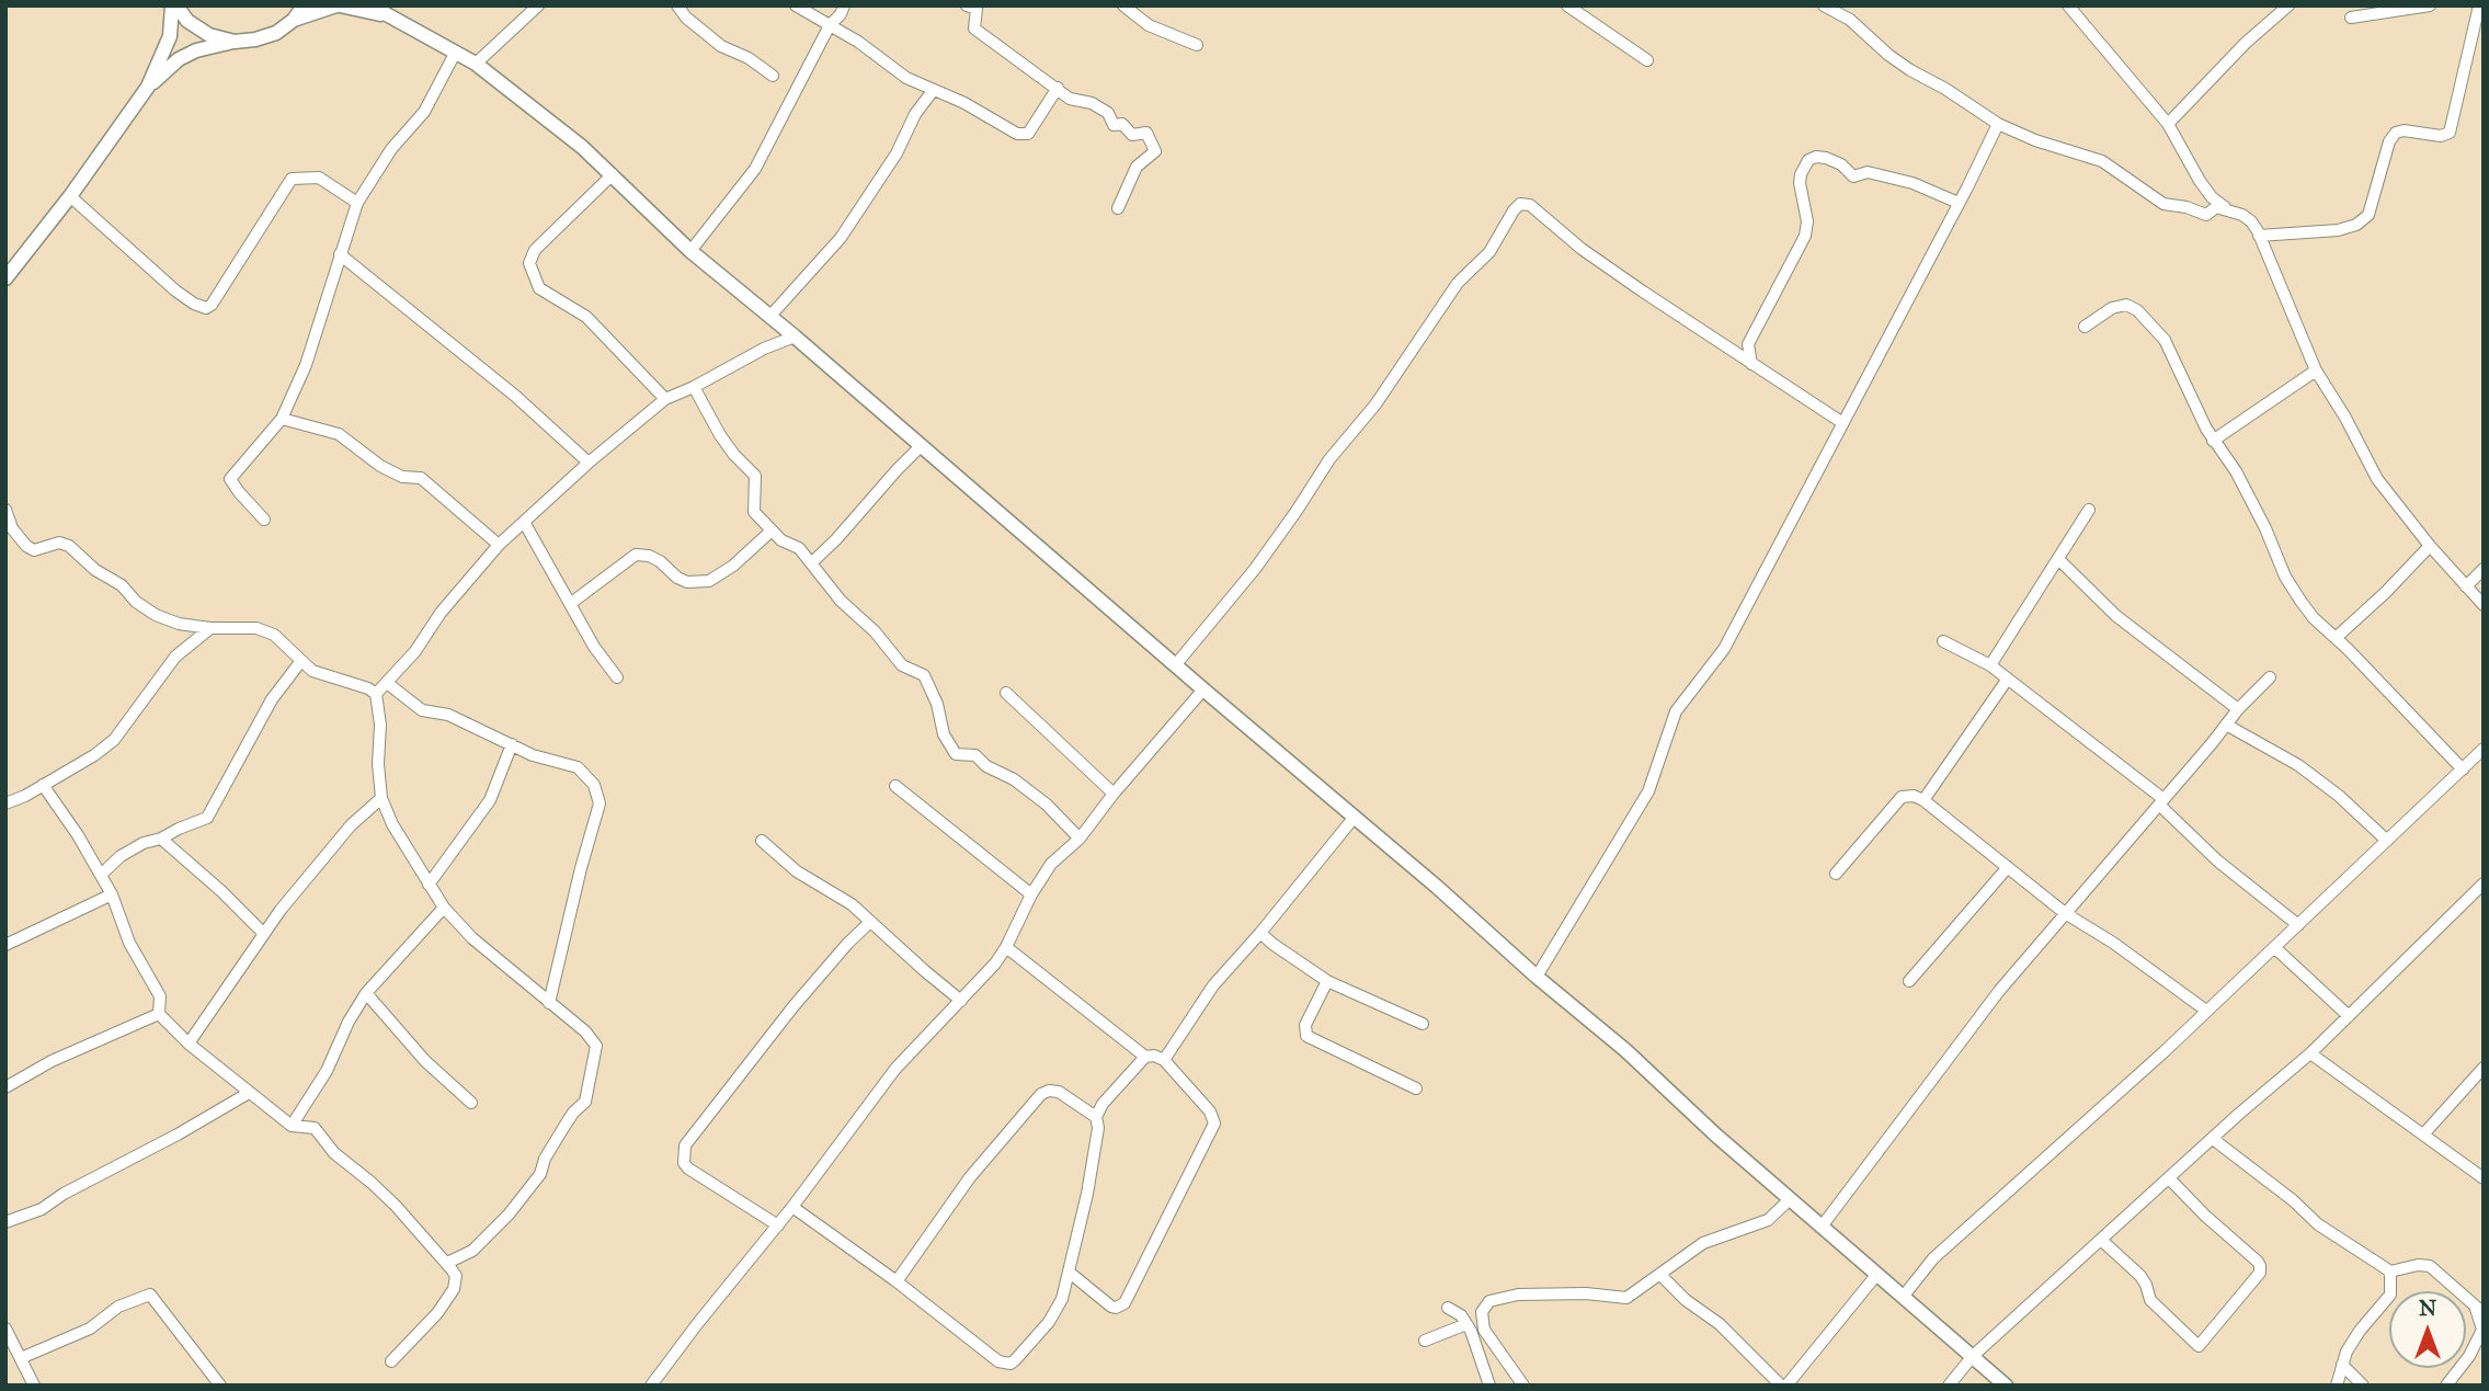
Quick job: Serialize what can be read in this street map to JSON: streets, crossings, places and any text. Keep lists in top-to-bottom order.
{
  "north": "top"
}
